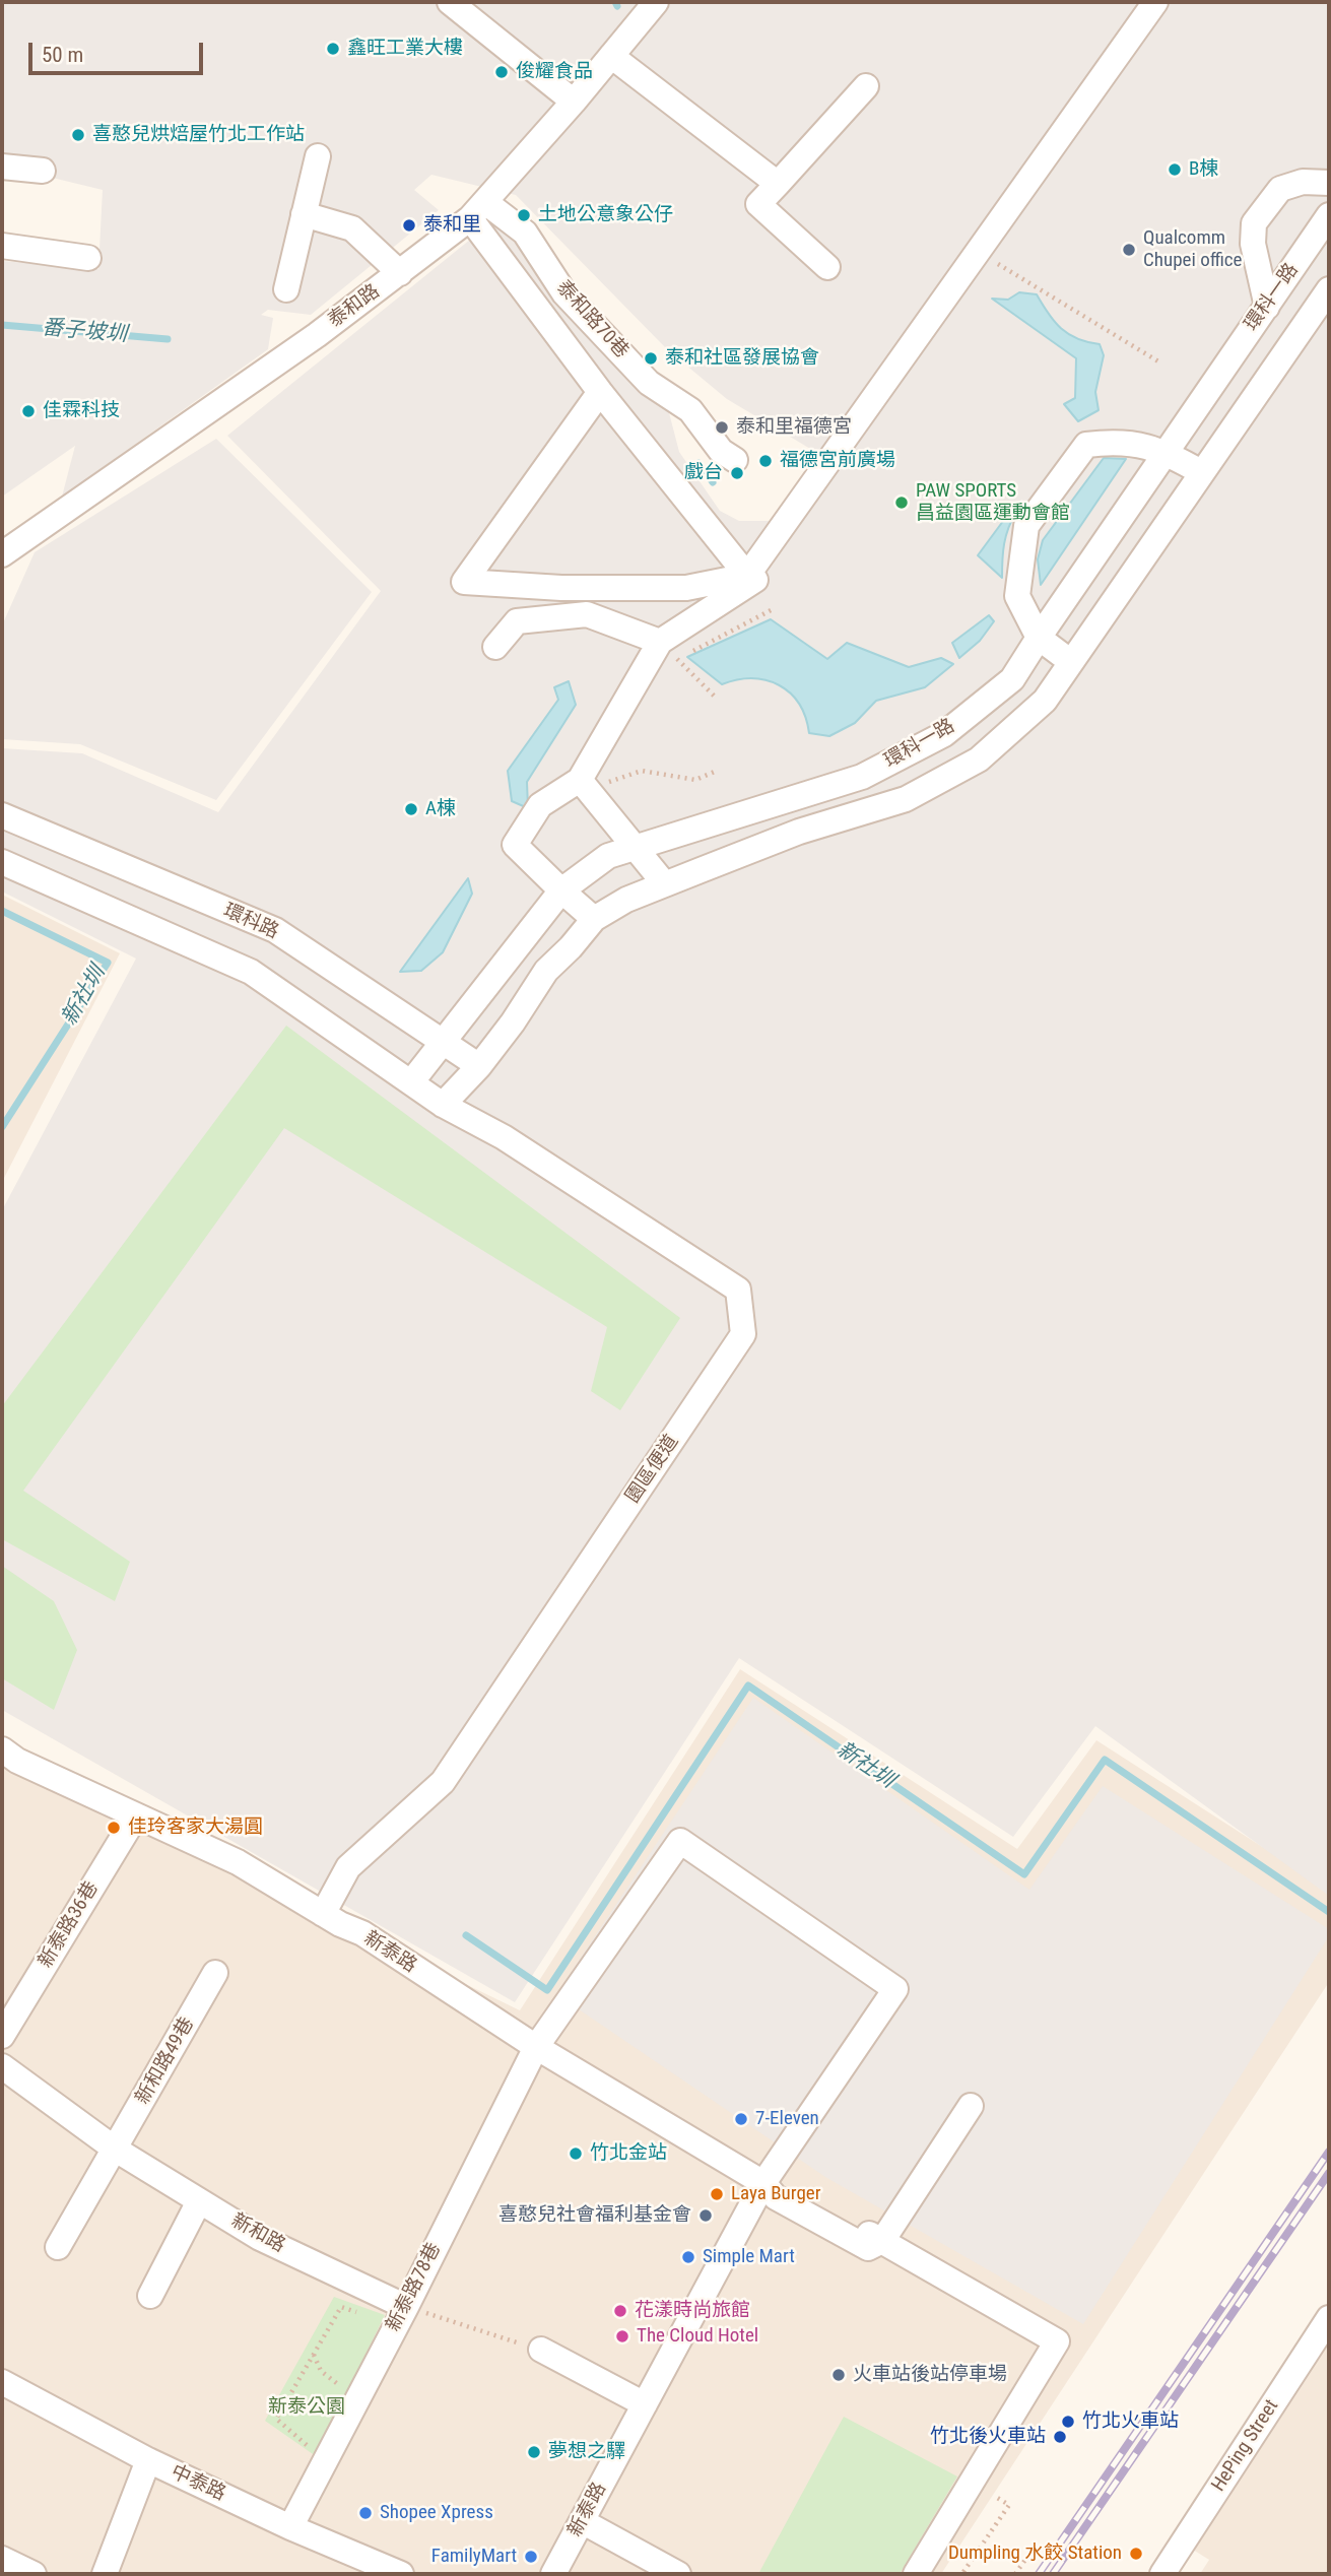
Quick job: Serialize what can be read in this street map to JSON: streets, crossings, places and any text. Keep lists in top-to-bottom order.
{
  "streets": {
    "street": [
      "環科一路",
      "泰和路",
      "泰和路70巷",
      "環科路",
      "園區便道",
      "新泰路36巷",
      "新泰路",
      "新和路49巷",
      "新和路",
      "新泰路78巷",
      "HePing Street",
      "中泰路"
    ]
  },
  "crossings": [
    ["環科一路", "環科路"],
    ["環科一路", "園區便道"],
    ["泰和路", "泰和路70巷"],
    ["園區便道", "新泰路"],
    ["新泰路36巷", "新泰路"],
    ["新泰路", "新泰路78巷"],
    ["新和路49巷", "新和路"],
    ["新和路", "新泰路78巷"],
    ["新泰路78巷", "中泰路"]
  ],
  "water": ["番子坡圳", "新社圳"],
  "parks": ["新泰公園"],
  "places": [
    "鑫旺工業大樓",
    "俊耀食品",
    "喜憨兒烘焙屋竹北工作站",
    "B棟",
    "土地公意象公仔",
    "泰和里",
    "Qualcomm Chupei office",
    "泰和社區發展協會",
    "佳霖科技",
    "泰和里福德宮",
    "福德宮前廣場",
    "戲台",
    "PAW SPORTS 昌益園區運動會館",
    "A棟",
    "佳玲客家大湯圓",
    "7-Eleven",
    "竹北金站",
    "Laya Burger",
    "喜憨兒社會福利基金會",
    "Simple Mart",
    "花漾時尚旅館",
    "The Cloud Hotel",
    "火車站後站停車場",
    "竹北火車站",
    "竹北後火車站",
    "夢想之驛",
    "Shopee Xpress",
    "Dumpling 水餃 Station",
    "FamilyMart"
  ],
  "scale_bar": "50 m"
}
